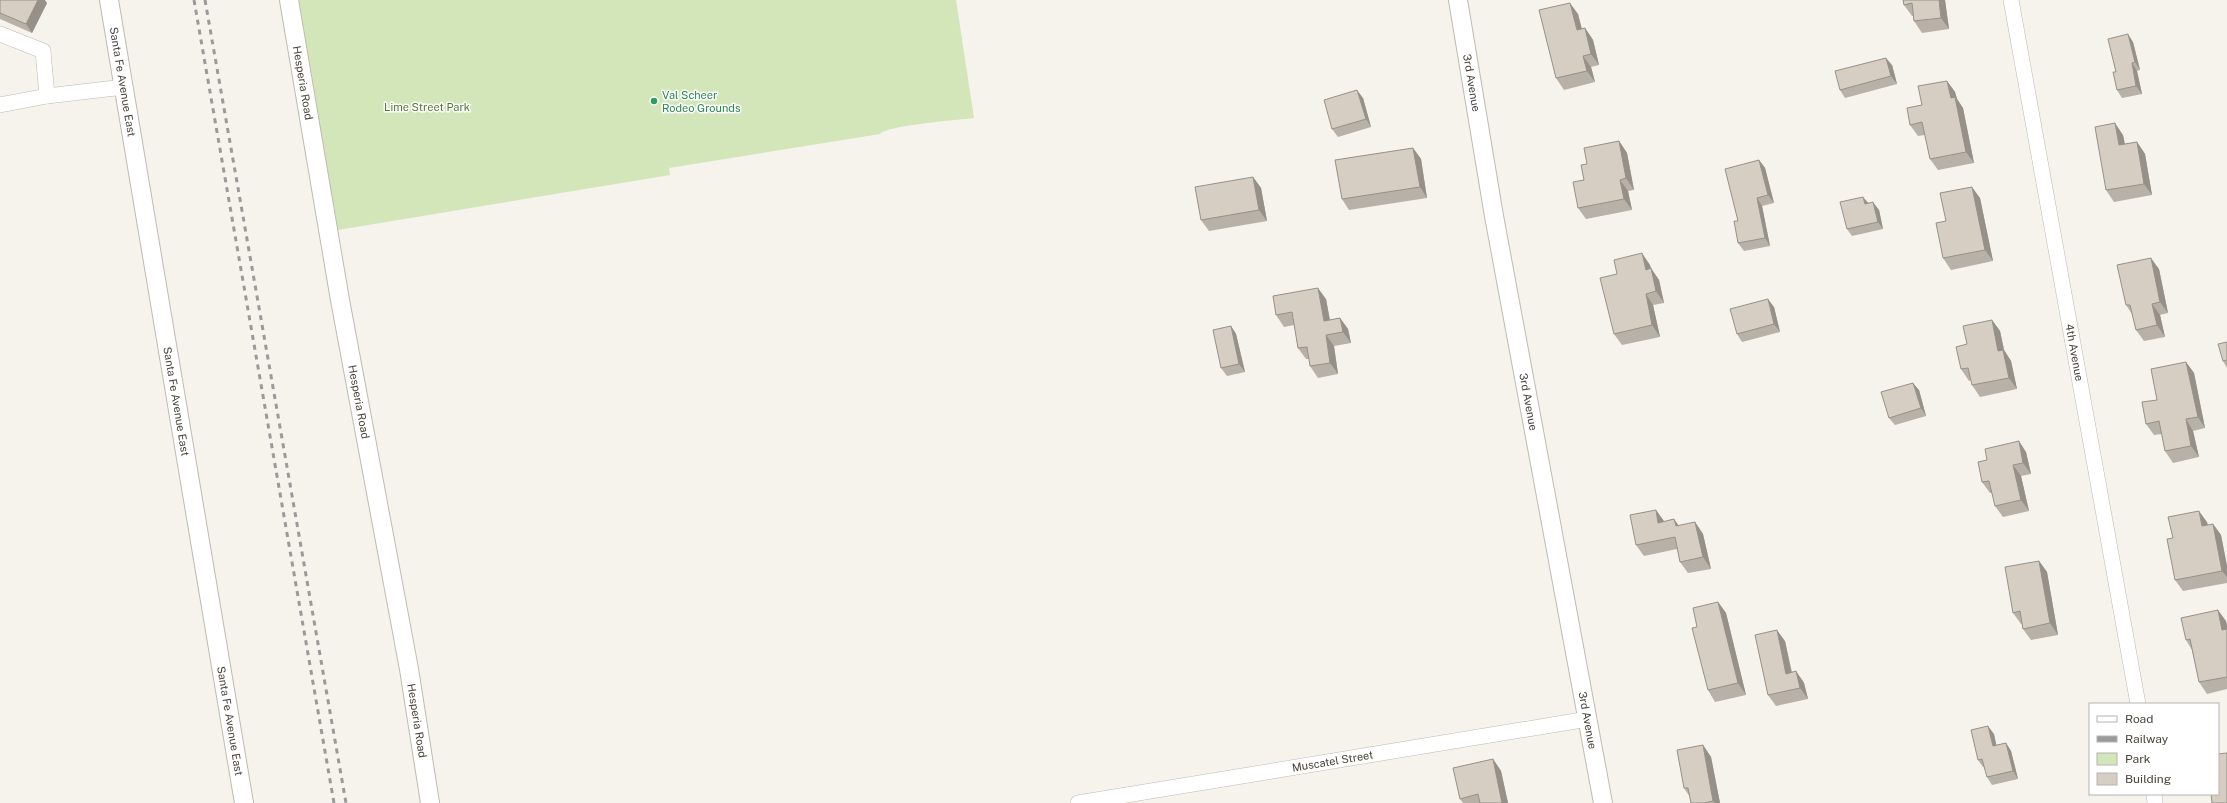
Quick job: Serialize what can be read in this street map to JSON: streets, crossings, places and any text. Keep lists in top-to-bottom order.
{
  "streets": {
    "street": [
      "Santa Fe Avenue East",
      "Hesperia Road",
      "3rd Avenue",
      "4th Avenue",
      "Muscatel Street"
    ]
  },
  "crossings": [
    ["3rd Avenue", "Muscatel Street"]
  ],
  "parks": ["Lime Street Park"],
  "places": ["Val Scheer Rodeo Grounds"],
  "legend": [
    "Road",
    "Railway",
    "Park",
    "Building"
  ]
}
